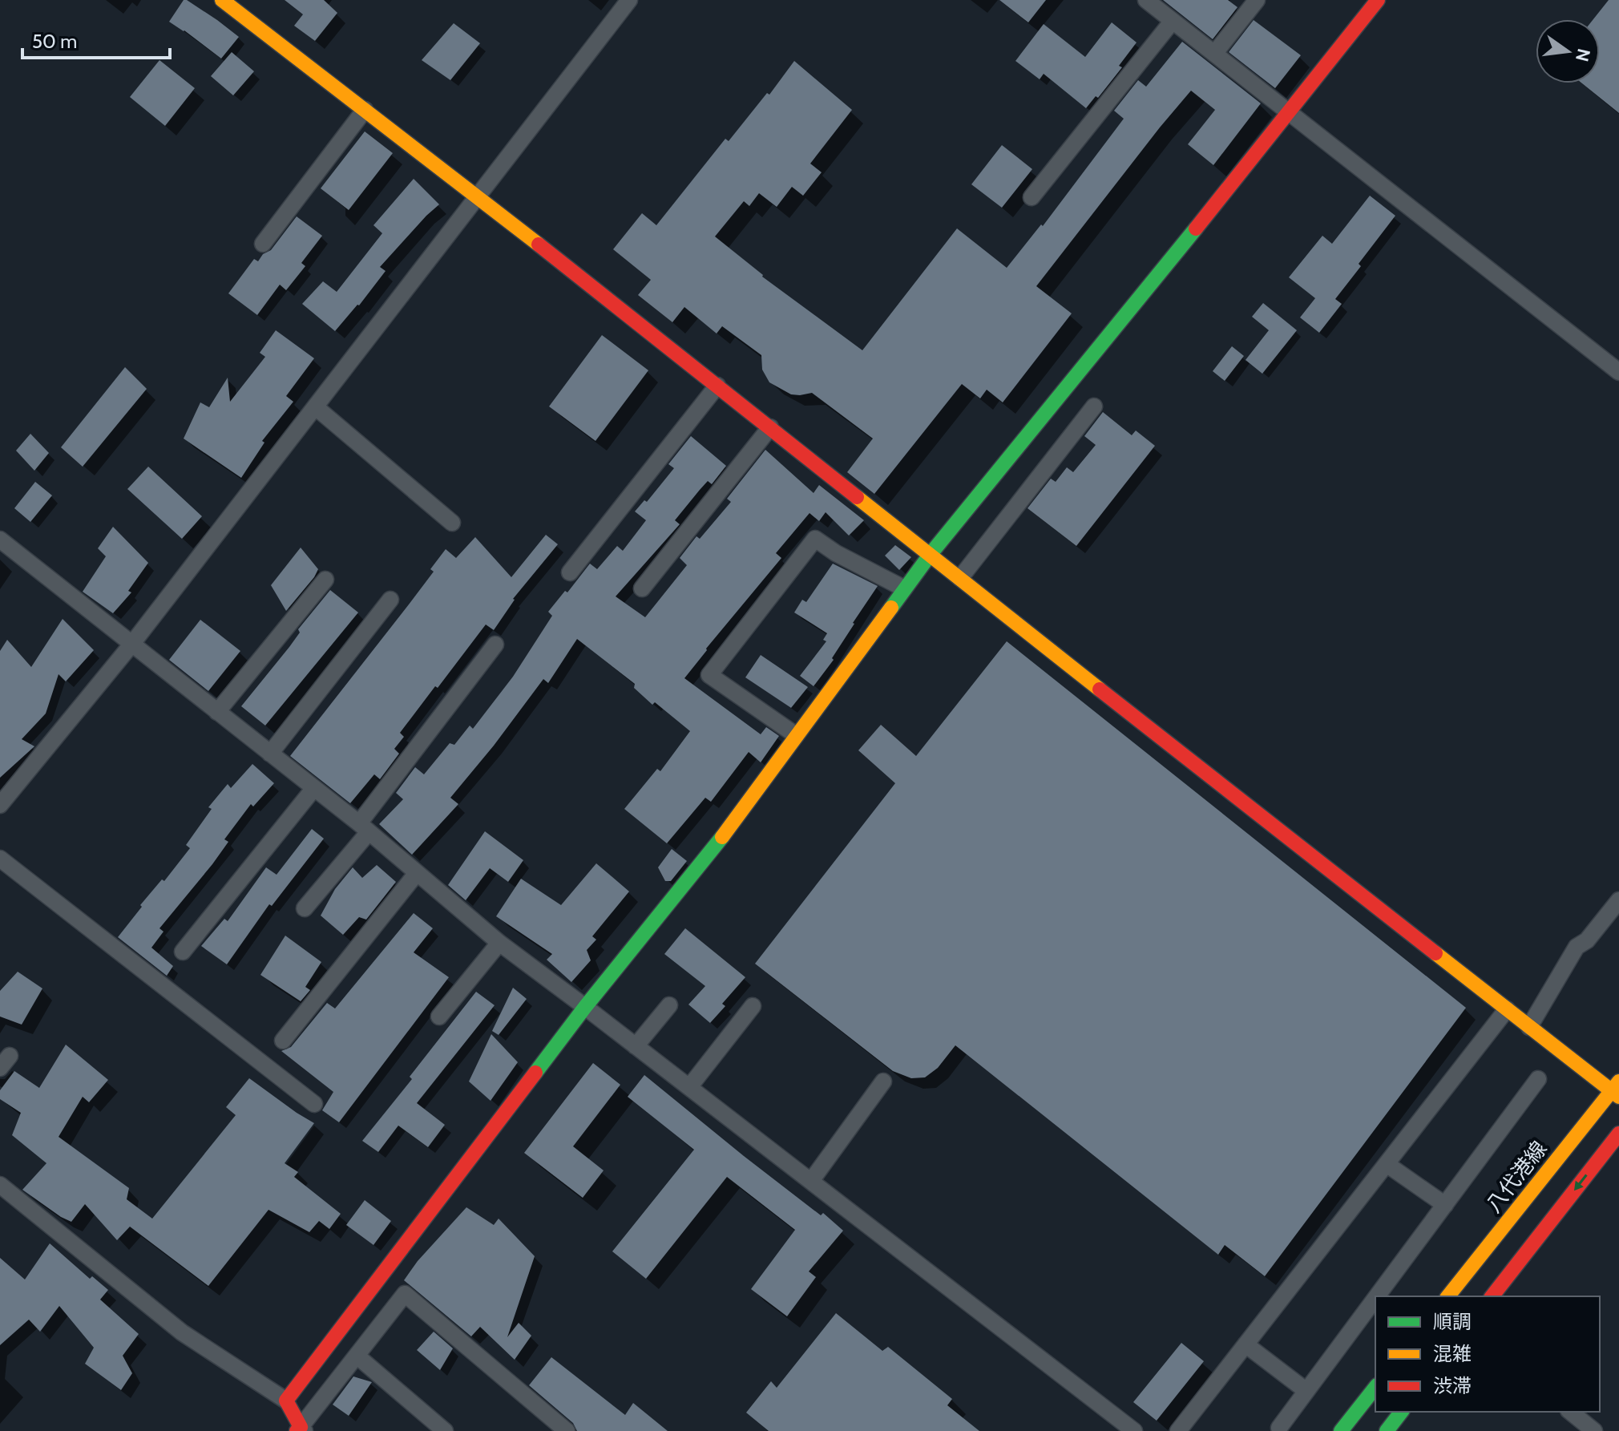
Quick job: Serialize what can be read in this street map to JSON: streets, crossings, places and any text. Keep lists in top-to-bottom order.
{
  "streets": {
    "street": ["八代港線"]
  },
  "legend": ["順調", "混雑", "渋滞"],
  "scale_bar": "50 m",
  "north": "right"
}
